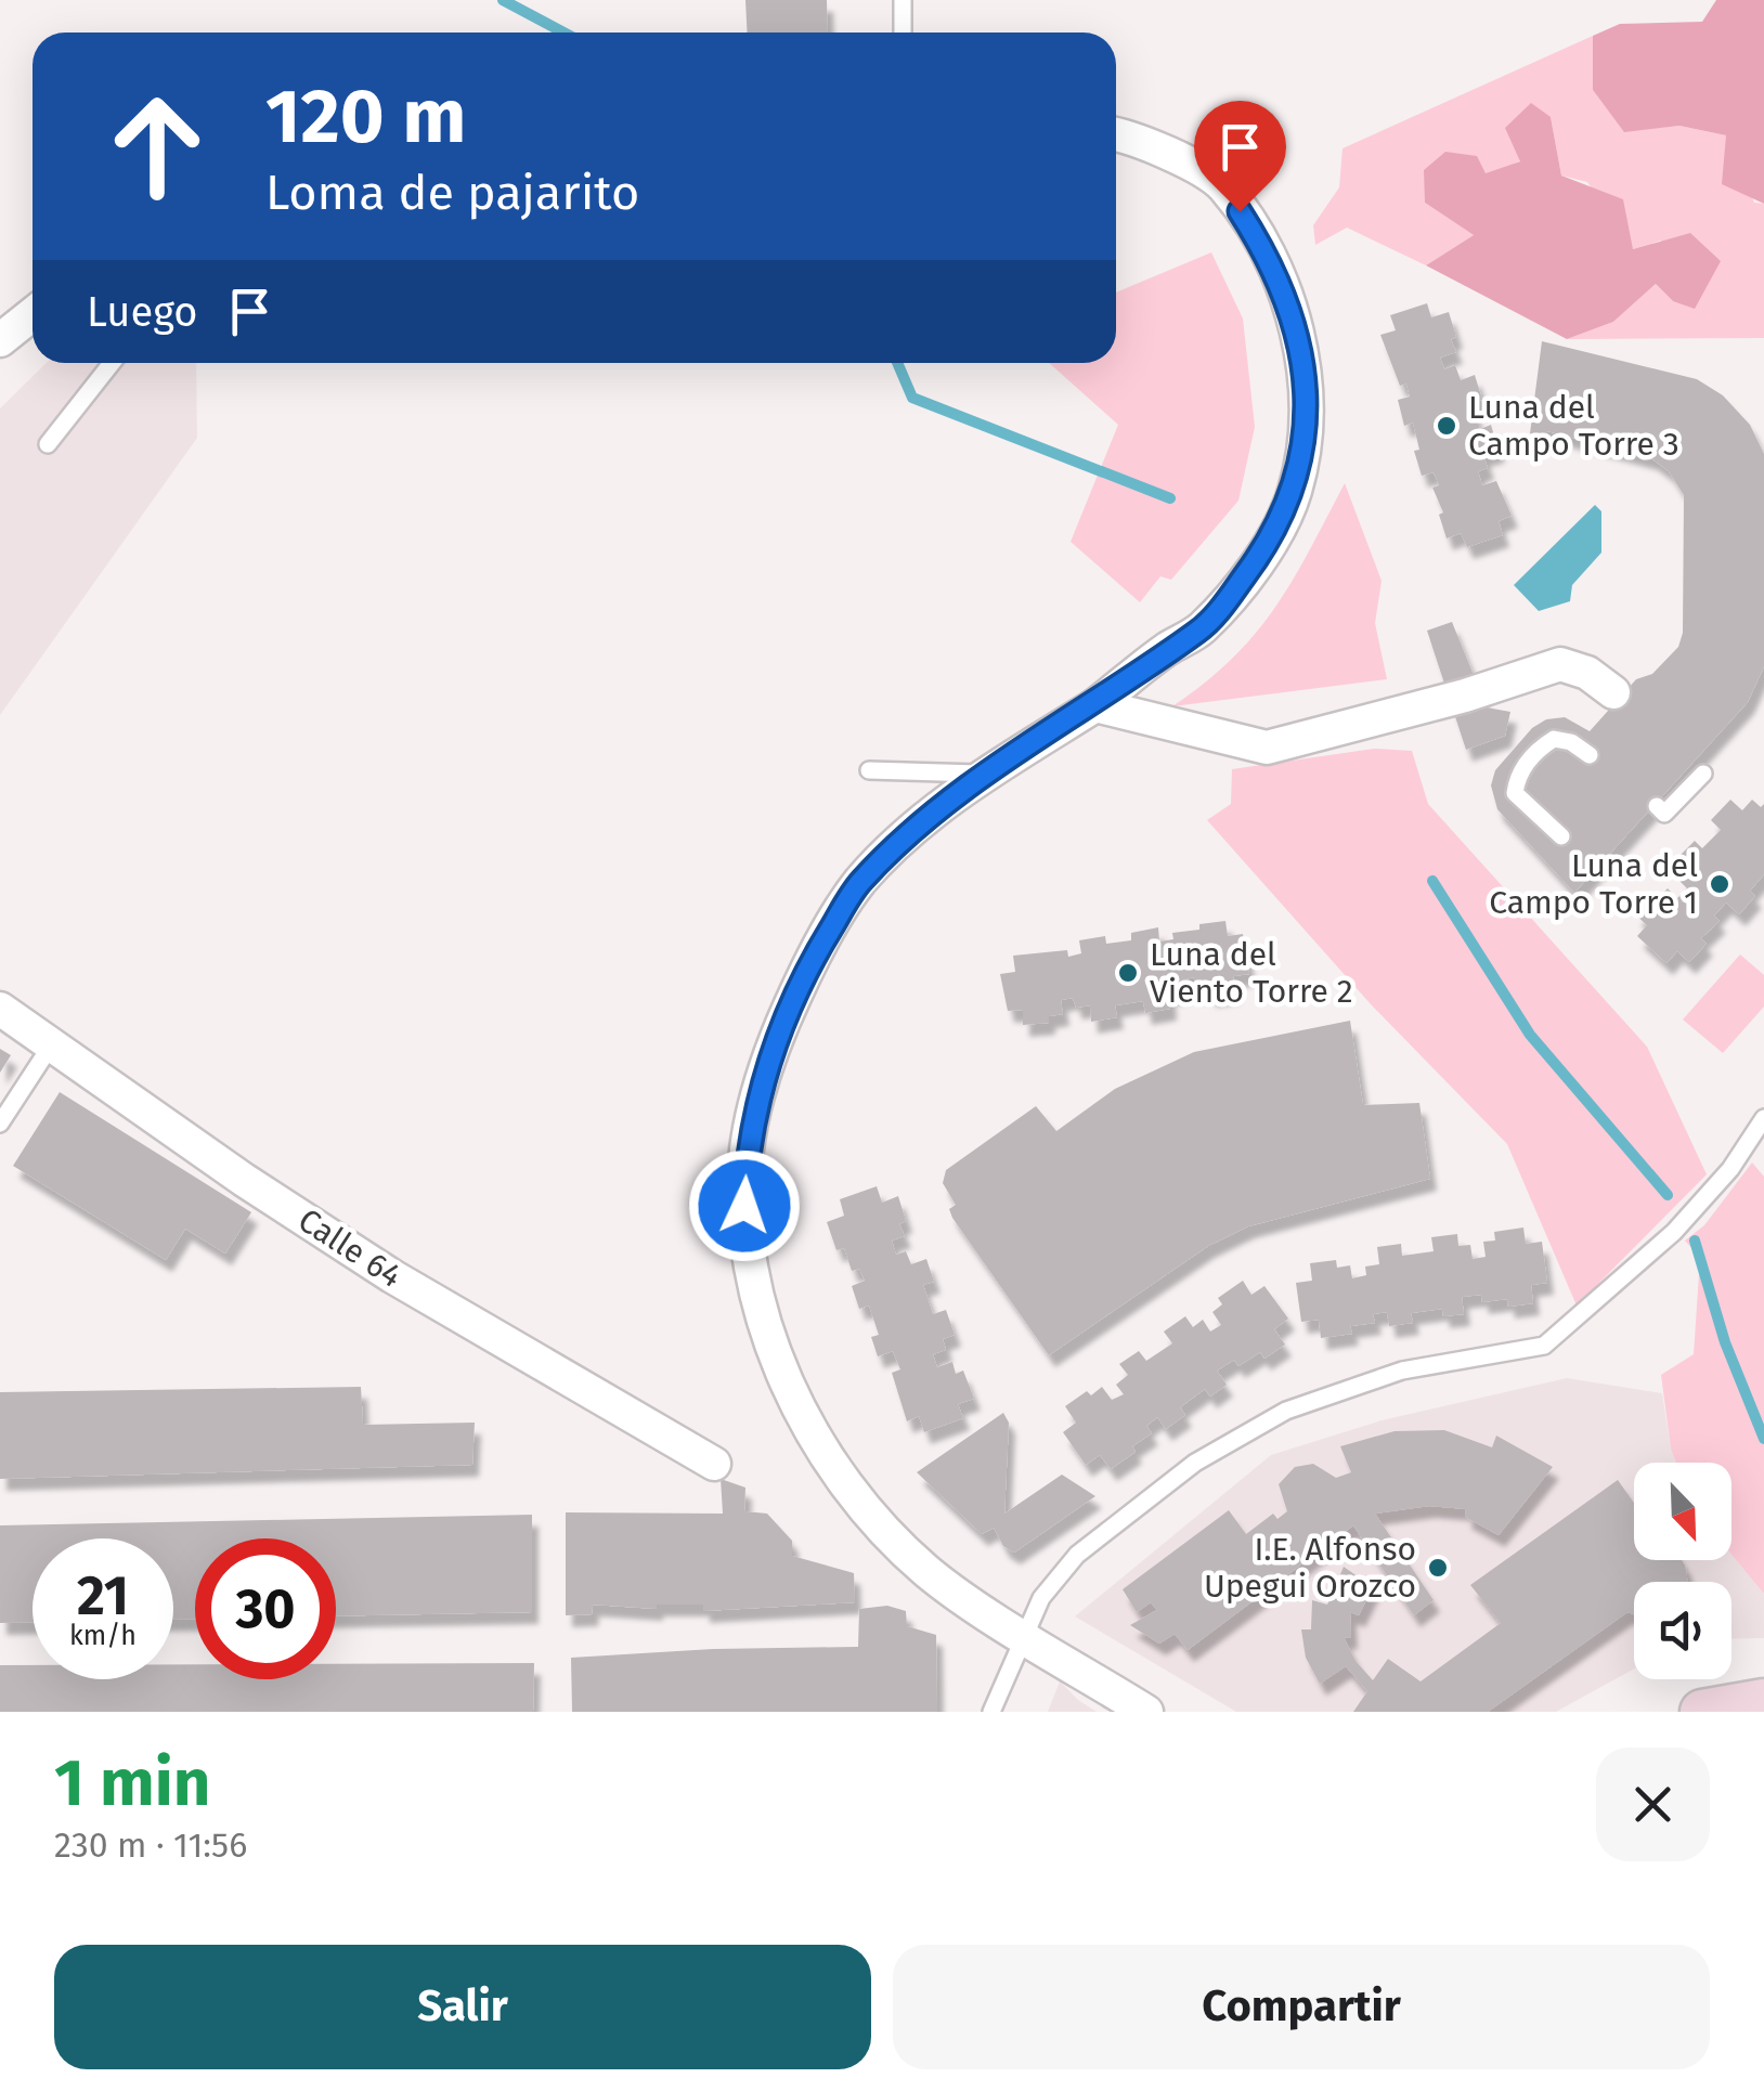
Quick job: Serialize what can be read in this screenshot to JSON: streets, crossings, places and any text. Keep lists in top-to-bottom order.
{
  "streets": {
    "street": ["Calle 64"]
  },
  "places": [
    "Luna del Campo Torre 3",
    "Luna del Campo Torre 1",
    "Luna del Viento Torre 2",
    "I.E. Alfonso Upegui Orozco"
  ],
  "north": "bottom right",
  "page": {
    "turn": ["120 m", "Loma de pajarito"],
    "then": "Luego",
    "speed": "21 km/h",
    "limit": "30",
    "heading": ["1 min", "230 m · 11:56"],
    "buttons": ["Salir", "Compartir"]
  }
}
